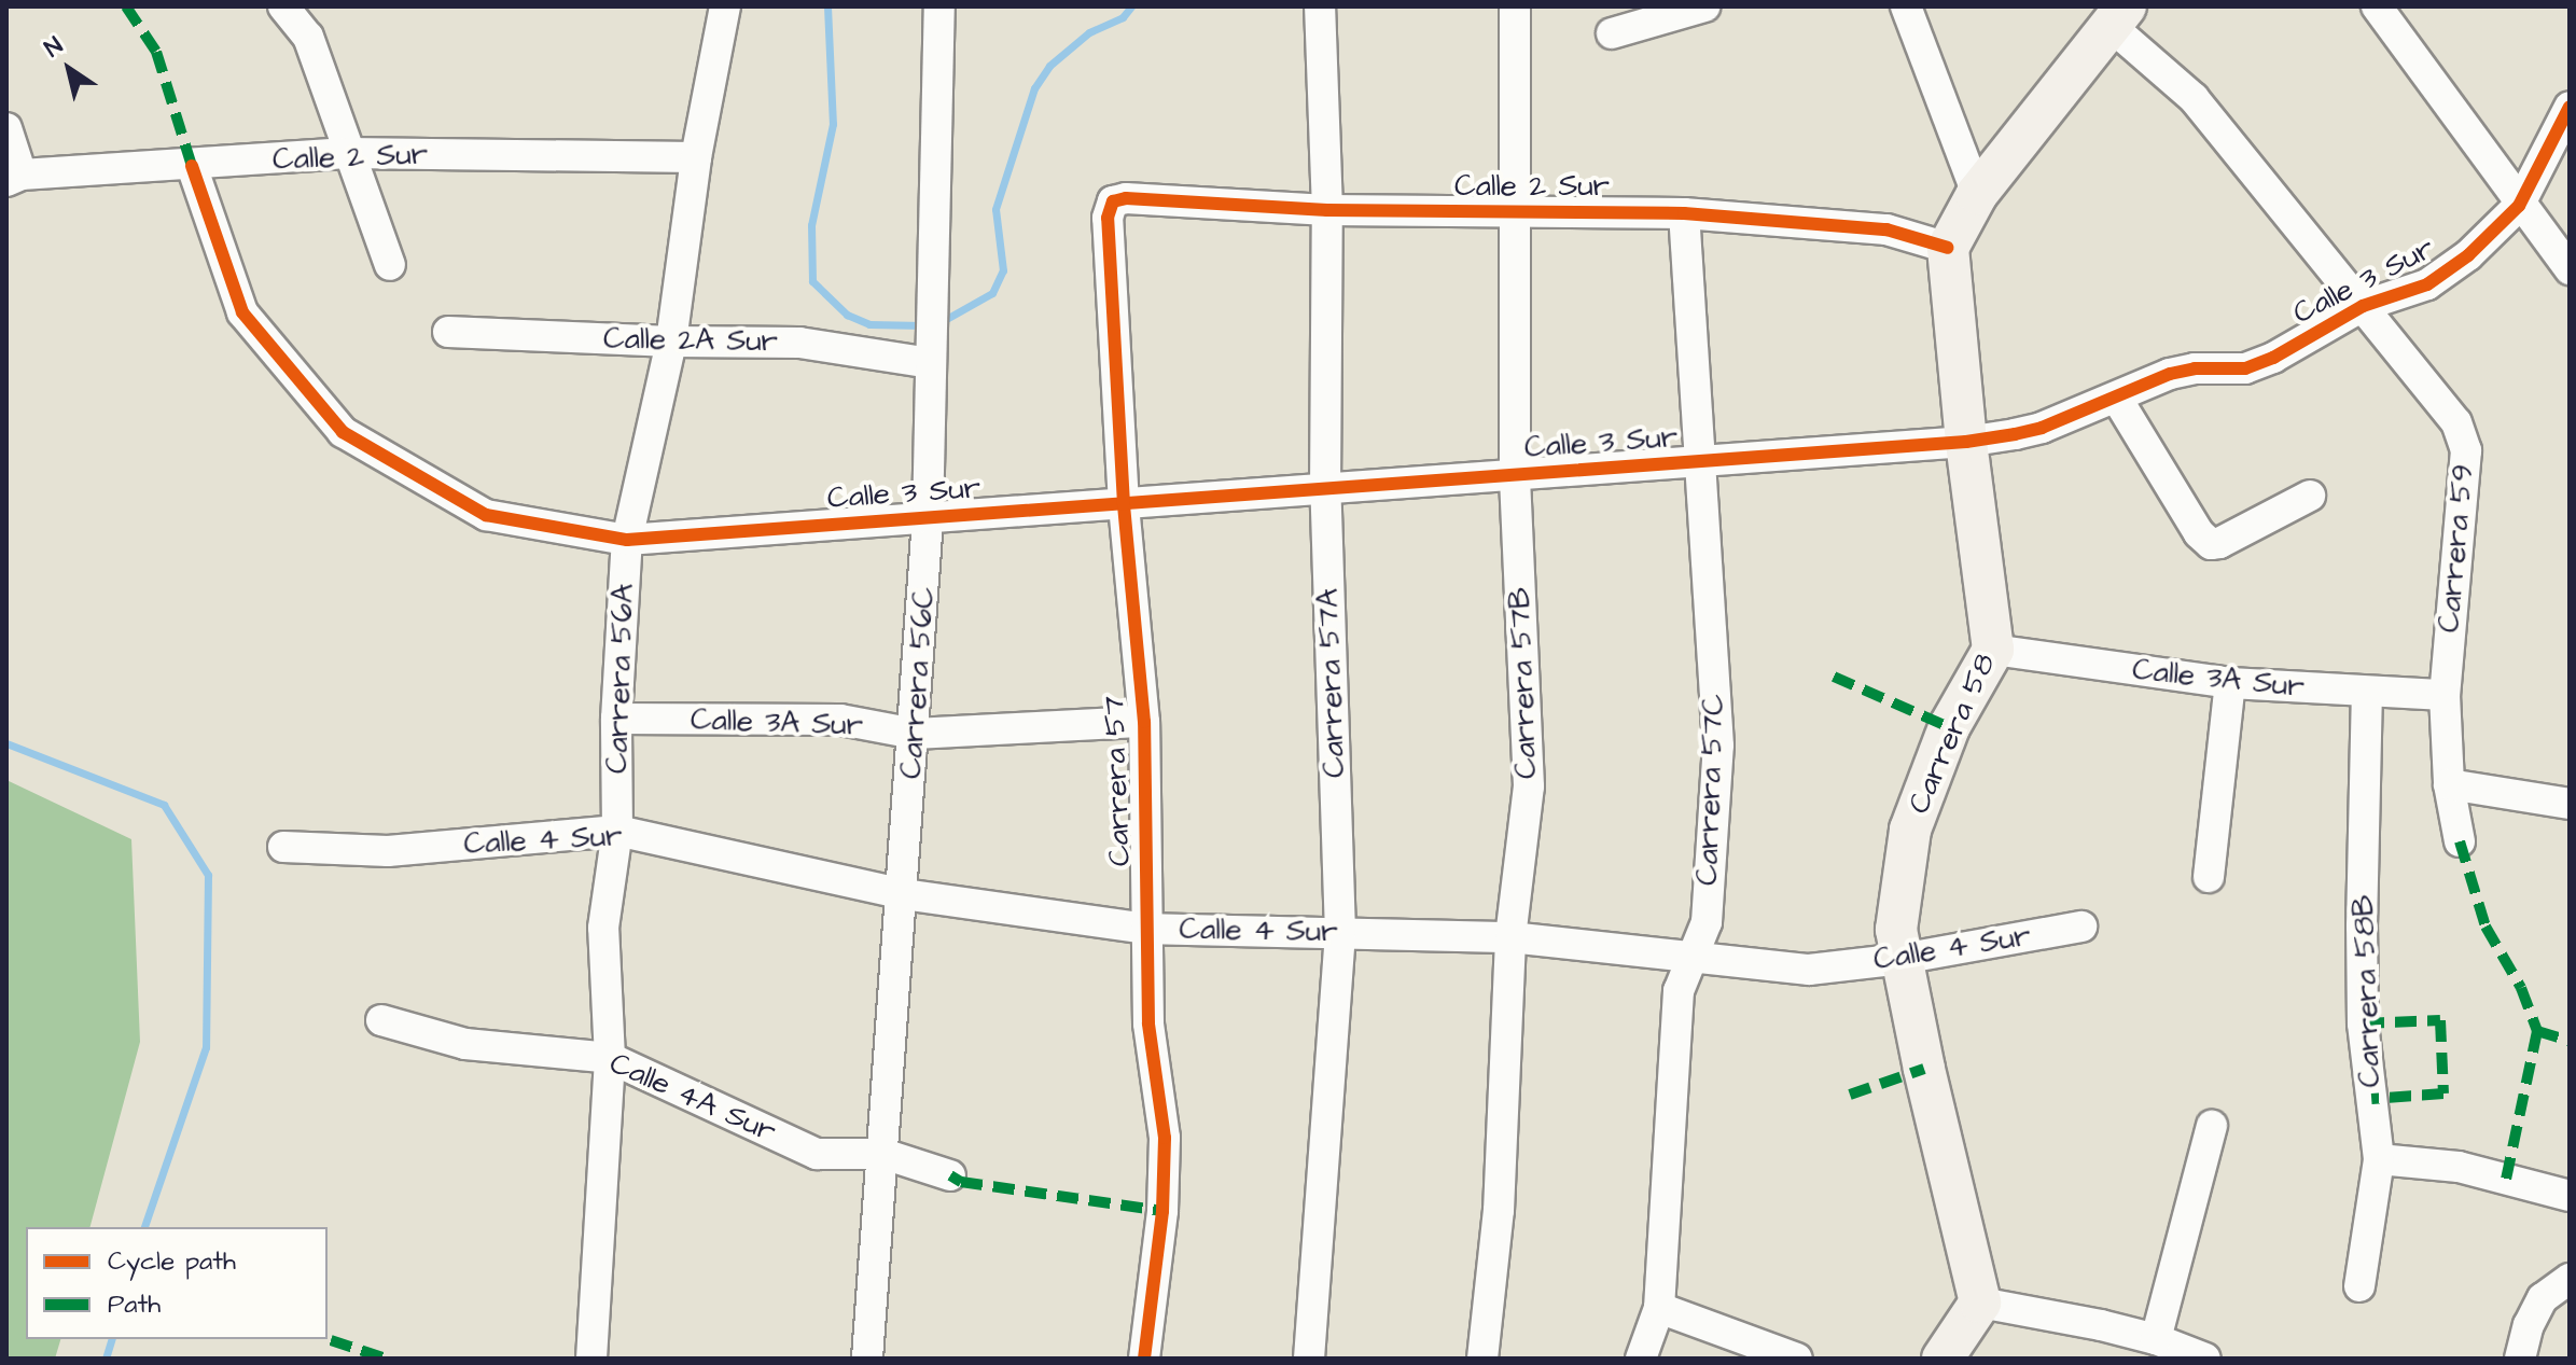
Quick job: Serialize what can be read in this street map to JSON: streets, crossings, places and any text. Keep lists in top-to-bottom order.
{
  "streets": {
    "street": [
      "Calle 2 Sur",
      "Calle 3 Sur",
      "Calle 2A Sur",
      "Carrera 59",
      "Carrera 56A",
      "Calle 3A Sur",
      "Carrera 56C",
      "Carrera 57A",
      "Carrera 57B",
      "Carrera 58",
      "Carrera 57",
      "Carrera 57C",
      "Calle 4 Sur",
      "Carrera 58B",
      "Calle 4A Sur"
    ]
  },
  "crossings": [
    ["Calle 2 Sur", "Calle 3 Sur"],
    ["Calle 2 Sur", "Carrera 56A"],
    ["Calle 2 Sur", "Carrera 57A"],
    ["Calle 2 Sur", "Carrera 57B"],
    ["Calle 2 Sur", "Carrera 58"],
    ["Calle 2 Sur", "Carrera 57"],
    ["Calle 2 Sur", "Carrera 57C"],
    ["Calle 3 Sur", "Carrera 59"],
    ["Calle 3 Sur", "Carrera 56A"],
    ["Calle 3 Sur", "Carrera 56C"],
    ["Calle 3 Sur", "Carrera 57A"],
    ["Calle 3 Sur", "Carrera 57B"],
    ["Calle 3 Sur", "Carrera 58"],
    ["Calle 3 Sur", "Carrera 57"],
    ["Calle 3 Sur", "Carrera 57C"],
    ["Calle 2A Sur", "Carrera 56A"],
    ["Calle 2A Sur", "Carrera 56C"],
    ["Carrera 59", "Calle 3A Sur"],
    ["Carrera 56A", "Calle 3A Sur"],
    ["Carrera 56A", "Calle 4 Sur"],
    ["Carrera 56A", "Calle 4A Sur"],
    ["Calle 3A Sur", "Carrera 56C"],
    ["Calle 3A Sur", "Carrera 58"],
    ["Calle 3A Sur", "Carrera 57"],
    ["Calle 3A Sur", "Carrera 58B"],
    ["Carrera 56C", "Calle 4 Sur"],
    ["Carrera 56C", "Calle 4A Sur"],
    ["Carrera 57A", "Calle 4 Sur"],
    ["Carrera 57B", "Calle 4 Sur"],
    ["Carrera 58", "Calle 4 Sur"],
    ["Carrera 57", "Calle 4 Sur"],
    ["Carrera 57C", "Calle 4 Sur"]
  ],
  "legend": ["Cycle path", "Path"],
  "north": "top left"
}
